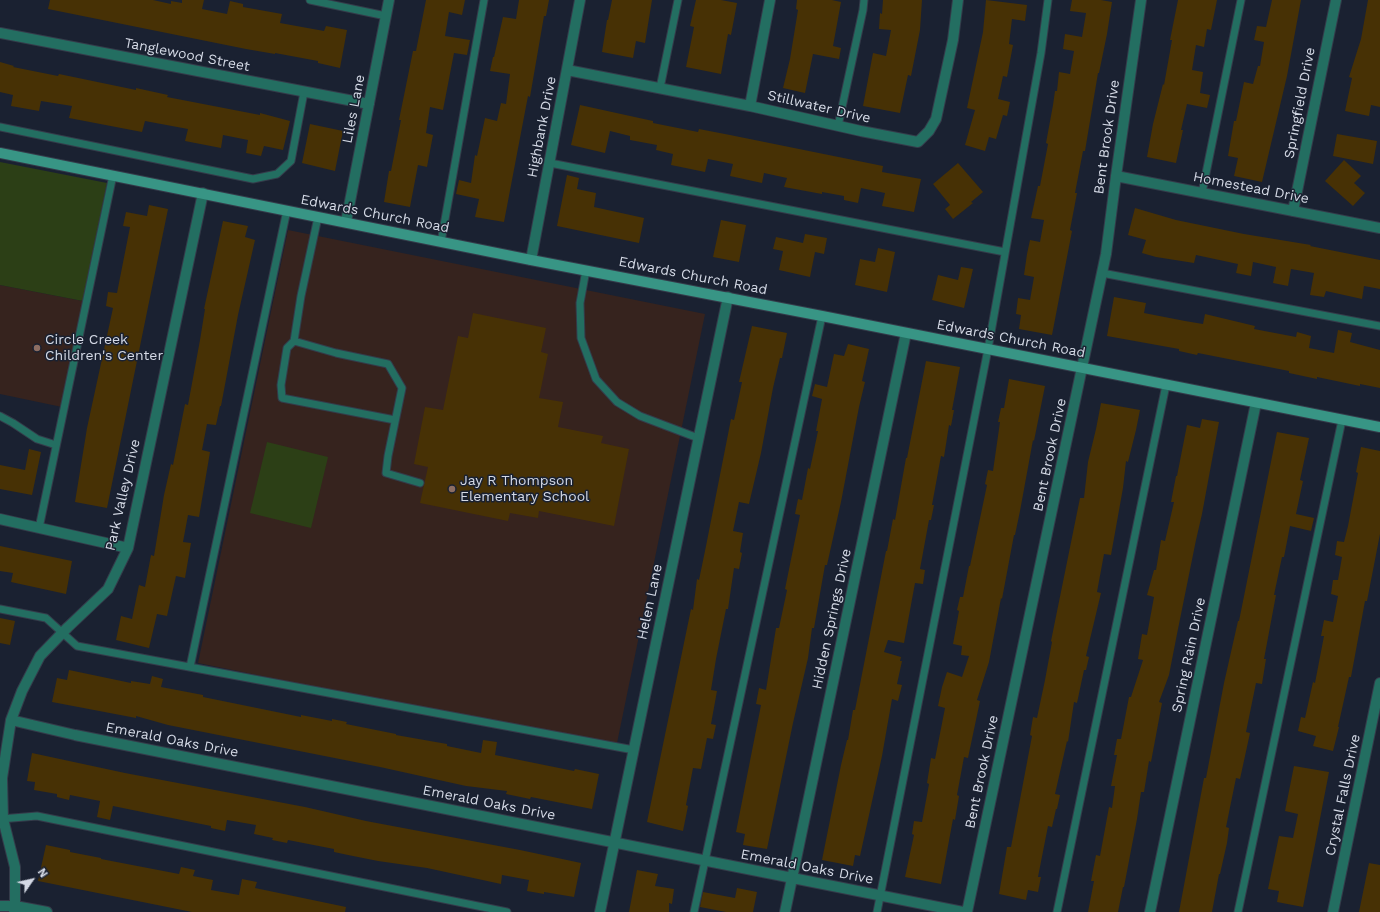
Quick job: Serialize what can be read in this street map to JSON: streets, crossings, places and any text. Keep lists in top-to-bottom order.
{
  "streets": {
    "street": [
      "Tanglewood Street",
      "Springfield Drive",
      "Stillwater Drive",
      "Liles Lane",
      "Highbank Drive",
      "Bent Brook Drive",
      "Homestead Drive",
      "Edwards Church Road",
      "Park Valley Drive",
      "Helen Lane",
      "Hidden Springs Drive",
      "Spring Rain Drive",
      "Emerald Oaks Drive",
      "Crystal Falls Drive"
    ]
  },
  "crossings": [
    ["Tanglewood Street", "Liles Lane"],
    ["Springfield Drive", "Homestead Drive"],
    ["Stillwater Drive", "Highbank Drive"],
    ["Liles Lane", "Edwards Church Road"],
    ["Highbank Drive", "Edwards Church Road"],
    ["Bent Brook Drive", "Homestead Drive"],
    ["Bent Brook Drive", "Edwards Church Road"],
    ["Edwards Church Road", "Park Valley Drive"],
    ["Edwards Church Road", "Helen Lane"],
    ["Edwards Church Road", "Hidden Springs Drive"],
    ["Edwards Church Road", "Spring Rain Drive"],
    ["Park Valley Drive", "Emerald Oaks Drive"],
    ["Helen Lane", "Emerald Oaks Drive"],
    ["Hidden Springs Drive", "Emerald Oaks Drive"]
  ],
  "places": ["Circle Creek Children's Center", "Jay R Thompson Elementary School"],
  "north": "top right"
}
